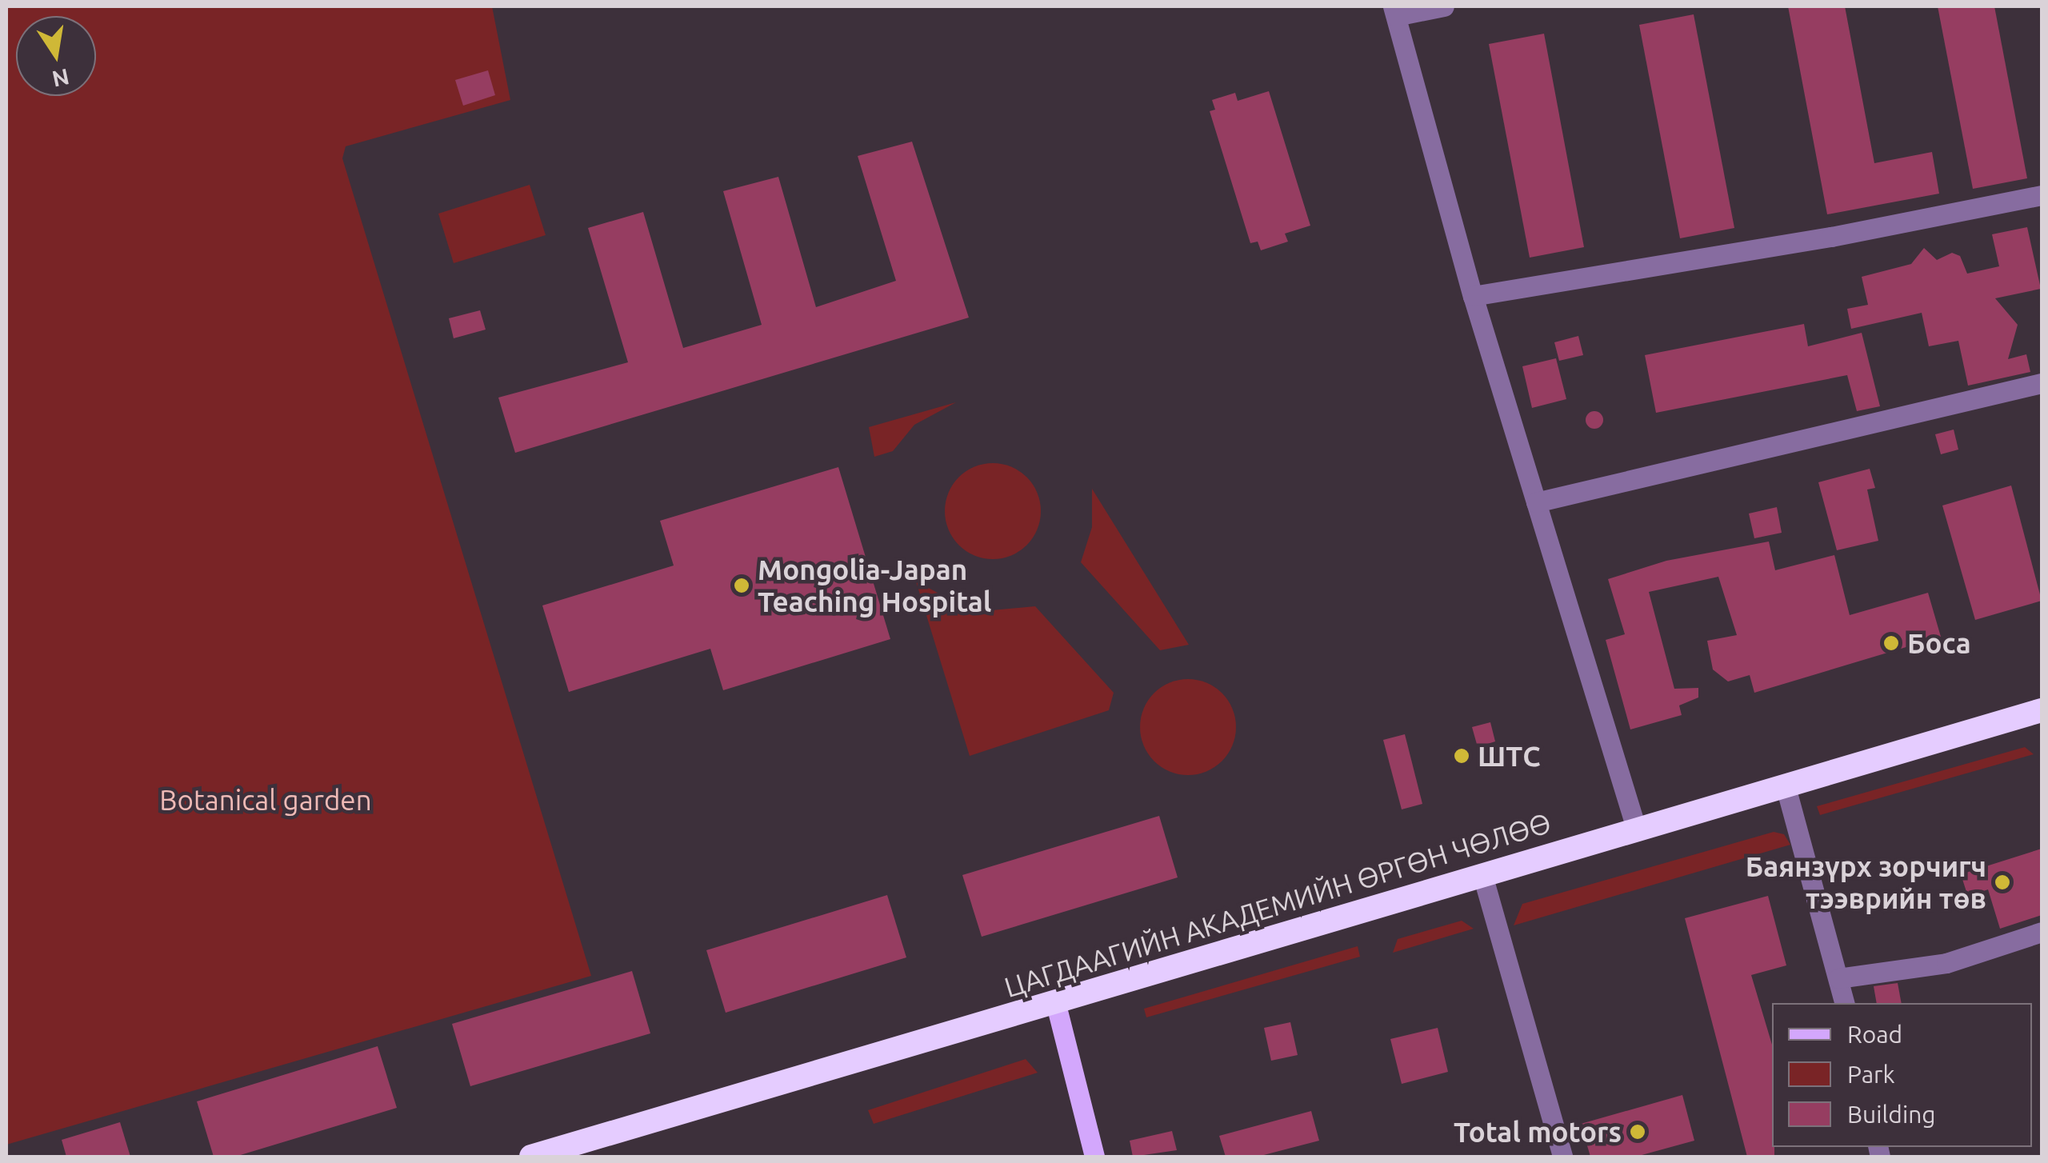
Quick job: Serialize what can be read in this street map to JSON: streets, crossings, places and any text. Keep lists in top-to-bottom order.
{
  "streets": {
    "highway": ["ЦАГДААГИЙН АКАДЕМИЙН ӨРГӨН ЧӨЛӨӨ"]
  },
  "parks": ["Botanical garden"],
  "places": [
    "Mongolia-Japan Teaching Hospital",
    "Боса",
    "ШТС",
    "Баянзүрх зорчигч тээврийн төв",
    "Total motors"
  ],
  "legend": ["Road", "Park", "Building"],
  "north": "bottom"
}
